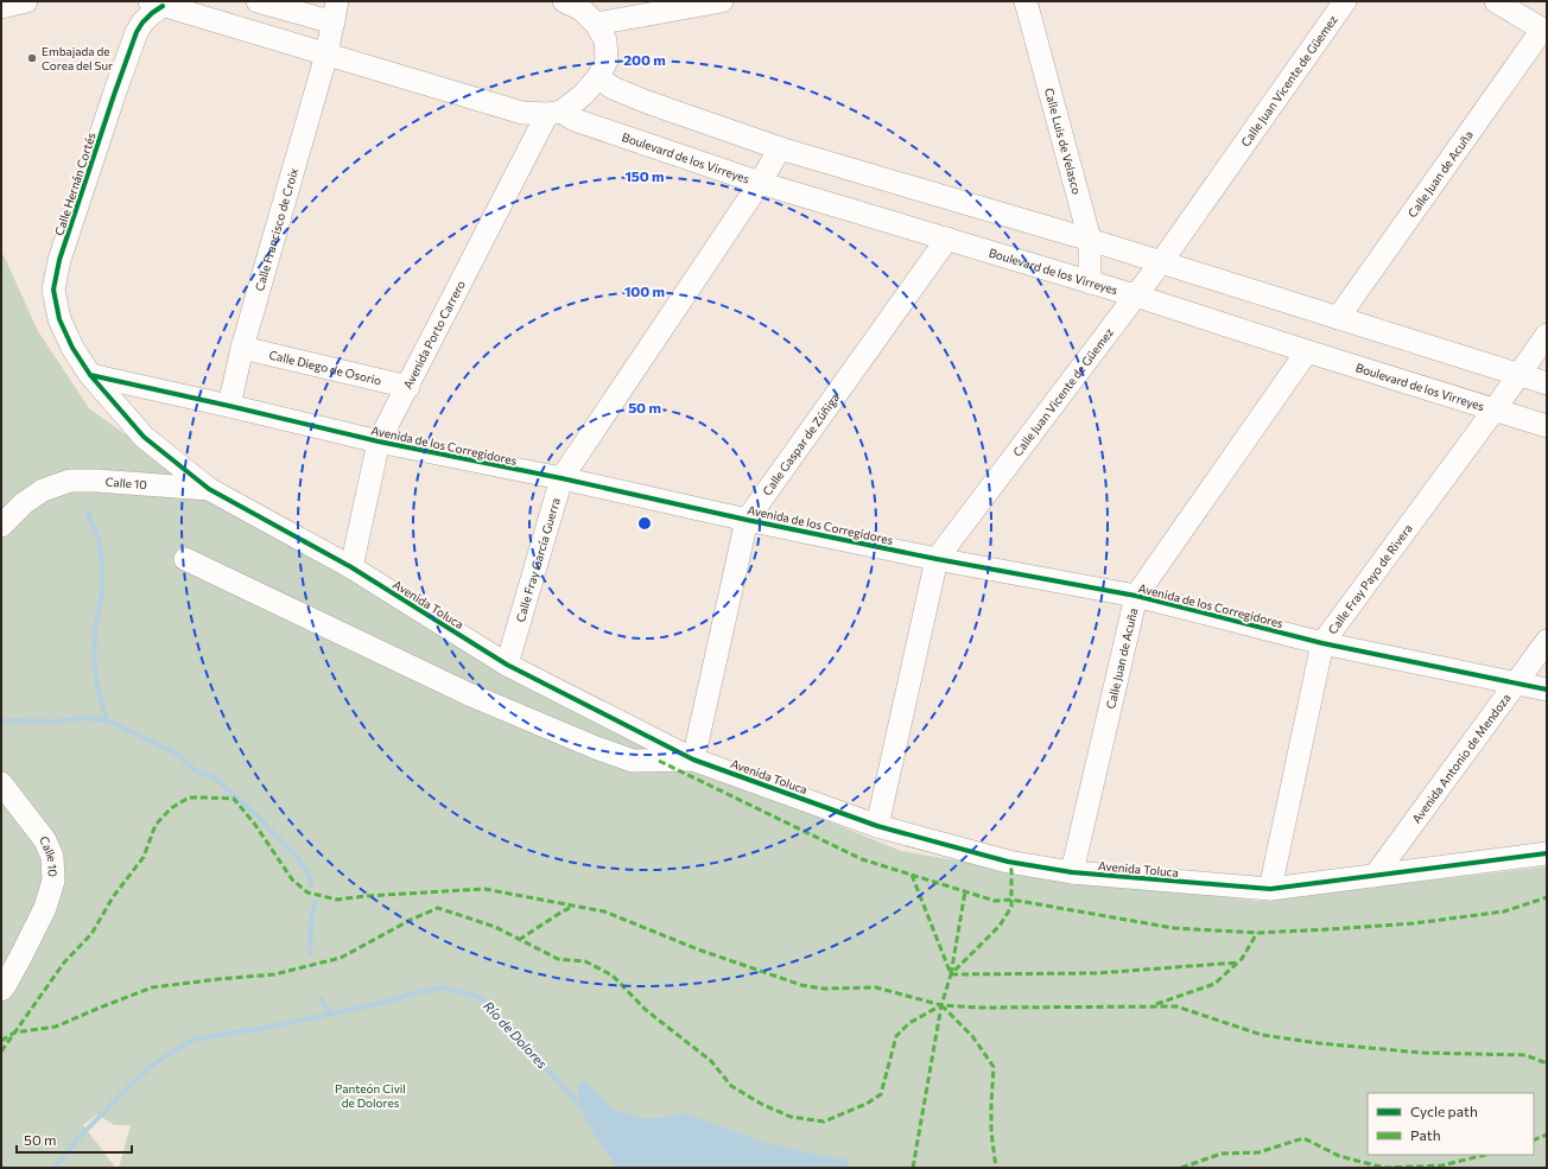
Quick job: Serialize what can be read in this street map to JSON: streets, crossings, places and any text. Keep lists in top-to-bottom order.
{
  "streets": {
    "street": [
      "Calle Juan Vicente de Güemez",
      "Calle Luis de Velasco",
      "Boulevard de los Virreyes",
      "Calle Juan de Acuña",
      "Calle Hernán Cortés",
      "Calle Francisco de Croix",
      "Avenida Porto Carrero",
      "Calle Diego de Osorio",
      "Avenida de los Corregidores",
      "Calle Gaspar de Zúñiga",
      "Calle 10",
      "Calle Fray García Guerra",
      "Calle Fray Payo de Rivera",
      "Avenida Toluca",
      "Avenida Antonio de Mendoza"
    ]
  },
  "crossings": [
    ["Calle Juan Vicente de Güemez", "Boulevard de los Virreyes"],
    ["Calle Juan Vicente de Güemez", "Avenida de los Corregidores"],
    ["Calle Juan Vicente de Güemez", "Avenida Toluca"],
    ["Calle Luis de Velasco", "Boulevard de los Virreyes"],
    ["Boulevard de los Virreyes", "Calle Juan de Acuña"],
    ["Boulevard de los Virreyes", "Avenida Porto Carrero"],
    ["Boulevard de los Virreyes", "Calle Gaspar de Zúñiga"],
    ["Boulevard de los Virreyes", "Calle Fray García Guerra"],
    ["Boulevard de los Virreyes", "Calle Fray Payo de Rivera"],
    ["Calle Juan de Acuña", "Avenida de los Corregidores"],
    ["Calle Juan de Acuña", "Avenida Toluca"],
    ["Calle Hernán Cortés", "Avenida de los Corregidores"],
    ["Calle Hernán Cortés", "Avenida Toluca"],
    ["Calle Francisco de Croix", "Calle Diego de Osorio"],
    ["Calle Francisco de Croix", "Avenida de los Corregidores"],
    ["Avenida Porto Carrero", "Calle Diego de Osorio"],
    ["Avenida Porto Carrero", "Avenida de los Corregidores"],
    ["Avenida Porto Carrero", "Avenida Toluca"],
    ["Avenida de los Corregidores", "Calle Gaspar de Zúñiga"],
    ["Avenida de los Corregidores", "Calle Fray García Guerra"],
    ["Avenida de los Corregidores", "Calle Fray Payo de Rivera"],
    ["Avenida de los Corregidores", "Avenida Toluca"],
    ["Avenida de los Corregidores", "Avenida Antonio de Mendoza"],
    ["Calle Gaspar de Zúñiga", "Avenida Toluca"],
    ["Calle 10", "Avenida Toluca"],
    ["Calle Fray García Guerra", "Avenida Toluca"],
    ["Calle Fray Payo de Rivera", "Avenida Toluca"],
    ["Avenida Toluca", "Avenida Antonio de Mendoza"]
  ],
  "water": ["Río de Dolores"],
  "parks": ["Panteón Civil de Dolores"],
  "places": ["Embajada de Corea del Sur"],
  "legend": ["Cycle path", "Path"],
  "scale_bar": "50 m",
  "rings": [
    "200 m",
    "150 m",
    "100 m",
    "50 m"
  ]
}
